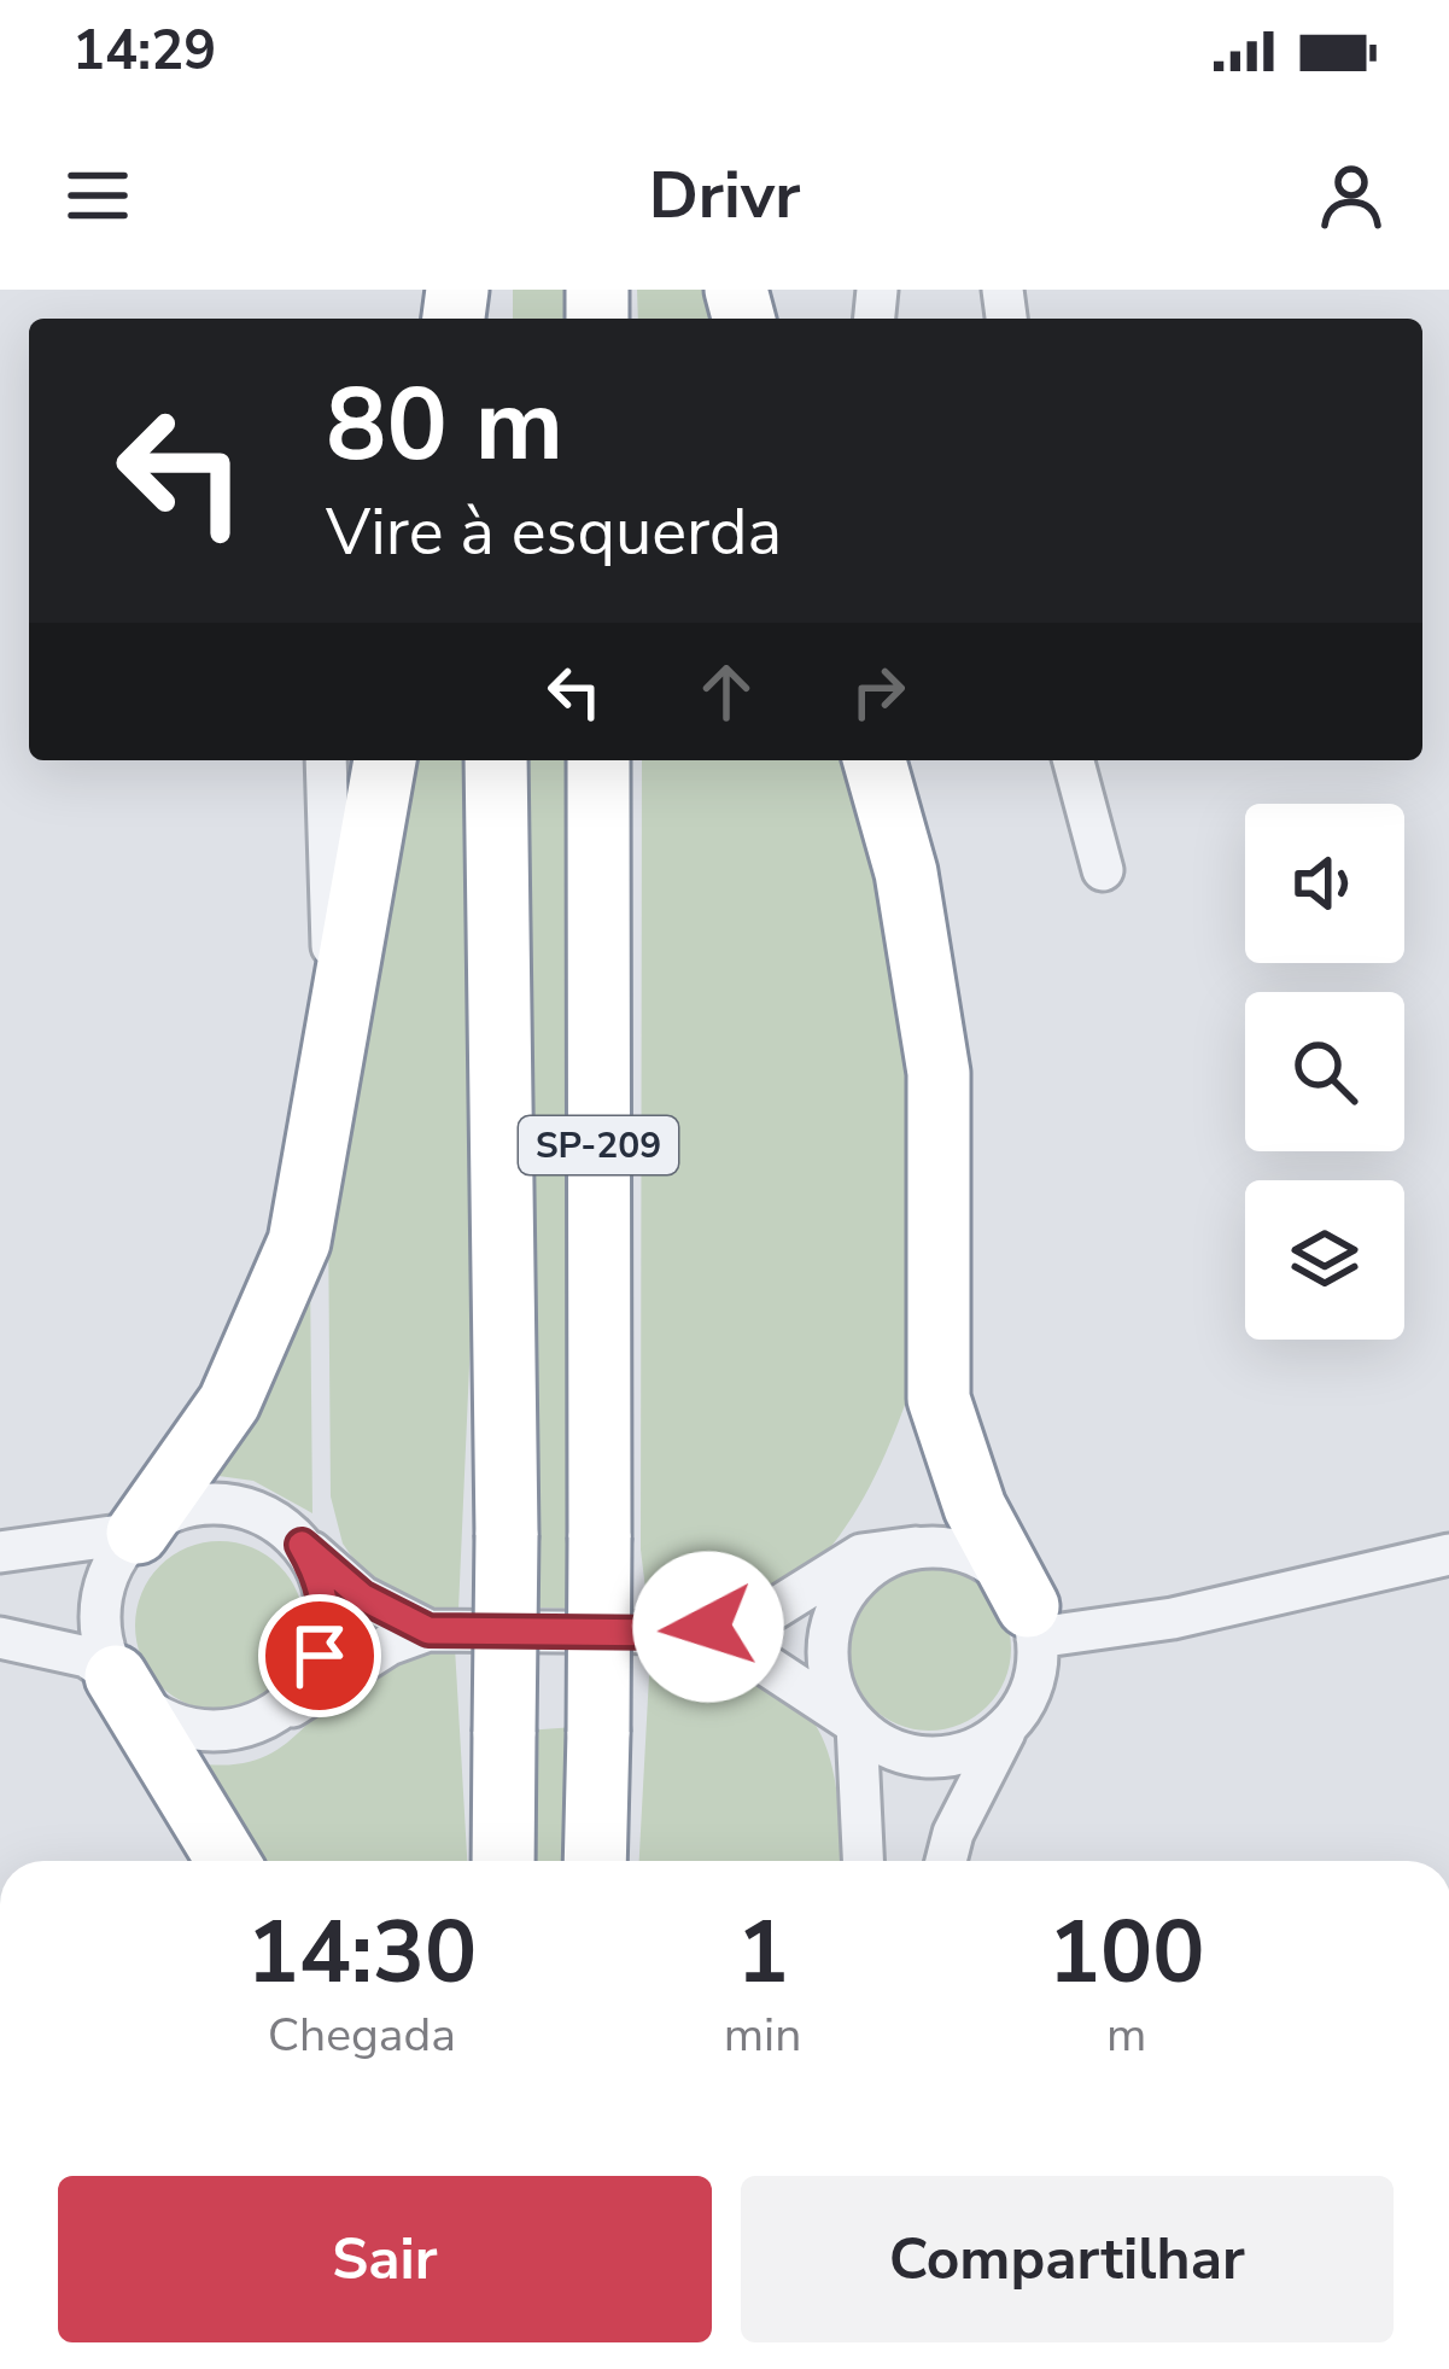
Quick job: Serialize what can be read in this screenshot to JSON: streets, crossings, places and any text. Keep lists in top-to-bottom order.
{
  "streets": {
    "highway": ["SP-209"]
  },
  "page": {
    "status": "14:29",
    "header": "Drivr",
    "turn": ["80 m", "Vire à esquerda"],
    "eta": [
      "14:30",
      "Chegada",
      "1",
      "min",
      "100",
      "m"
    ],
    "buttons": ["Sair", "Compartilhar"]
  }
}
